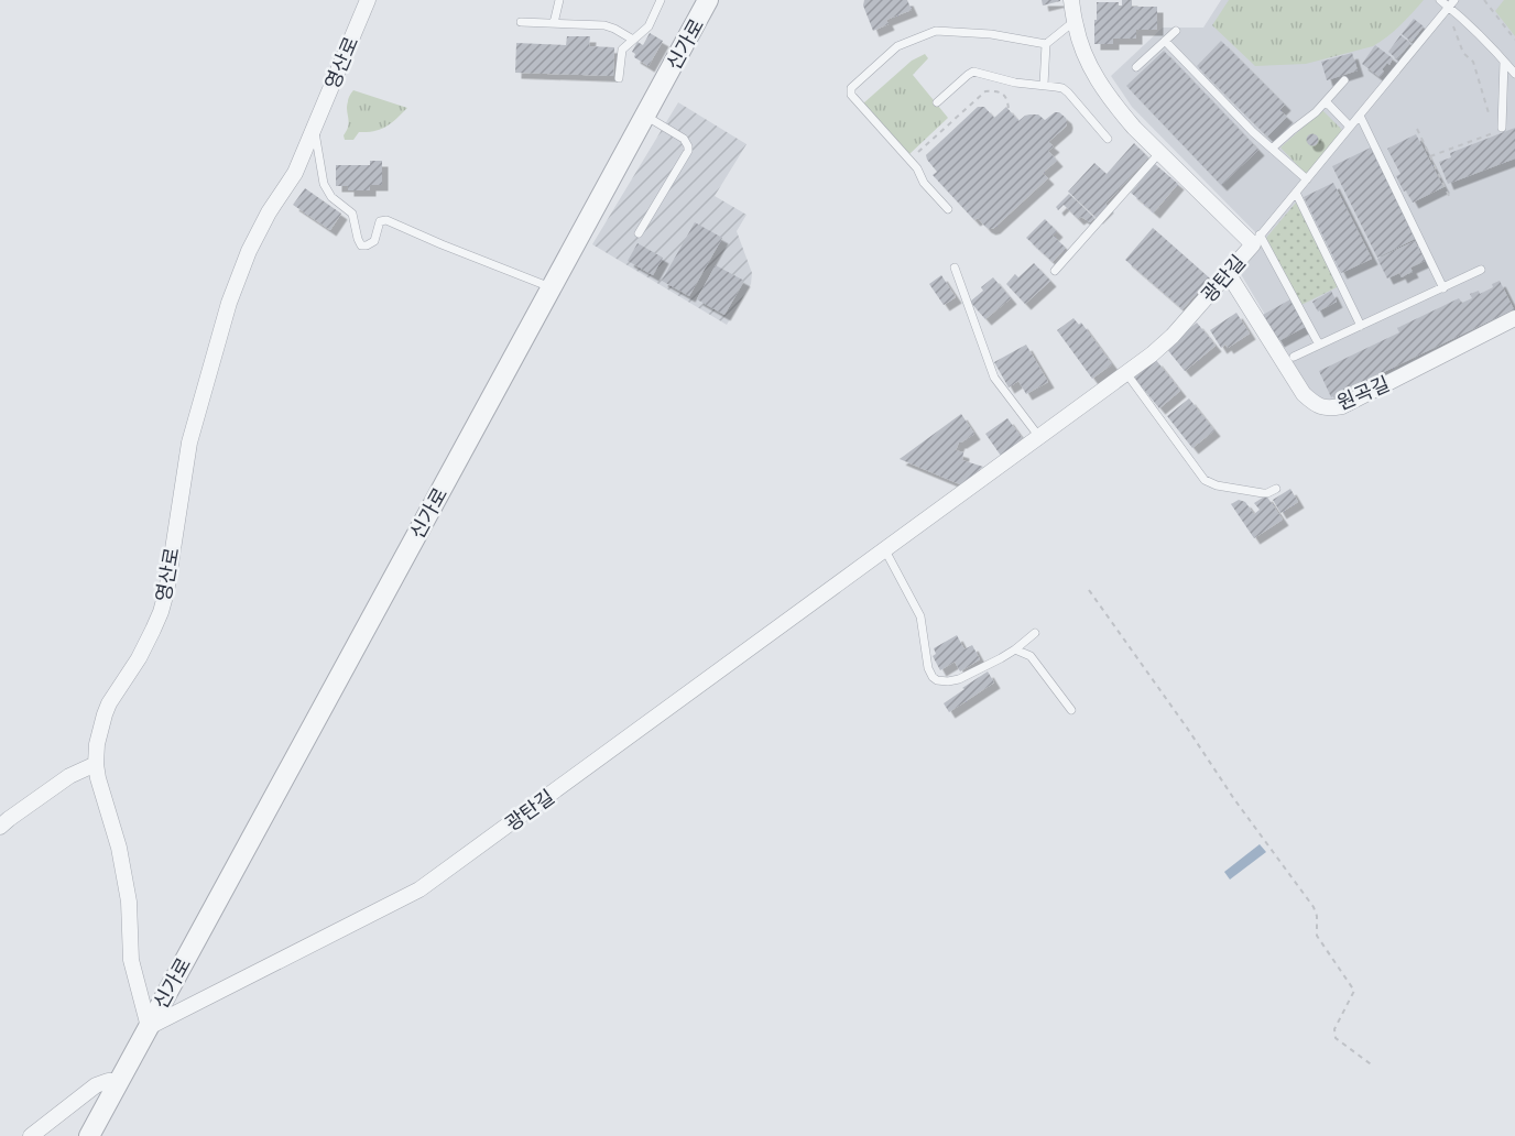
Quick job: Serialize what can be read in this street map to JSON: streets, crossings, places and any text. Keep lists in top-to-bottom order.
{
  "streets": {
    "street": [
      "신가로",
      "영산로",
      "광탄길",
      "원곡길"
    ]
  },
  "crossings": [
    ["신가로", "영산로"],
    ["신가로", "광탄길"],
    ["영산로", "광탄길"],
    ["광탄길", "원곡길"]
  ]
}
